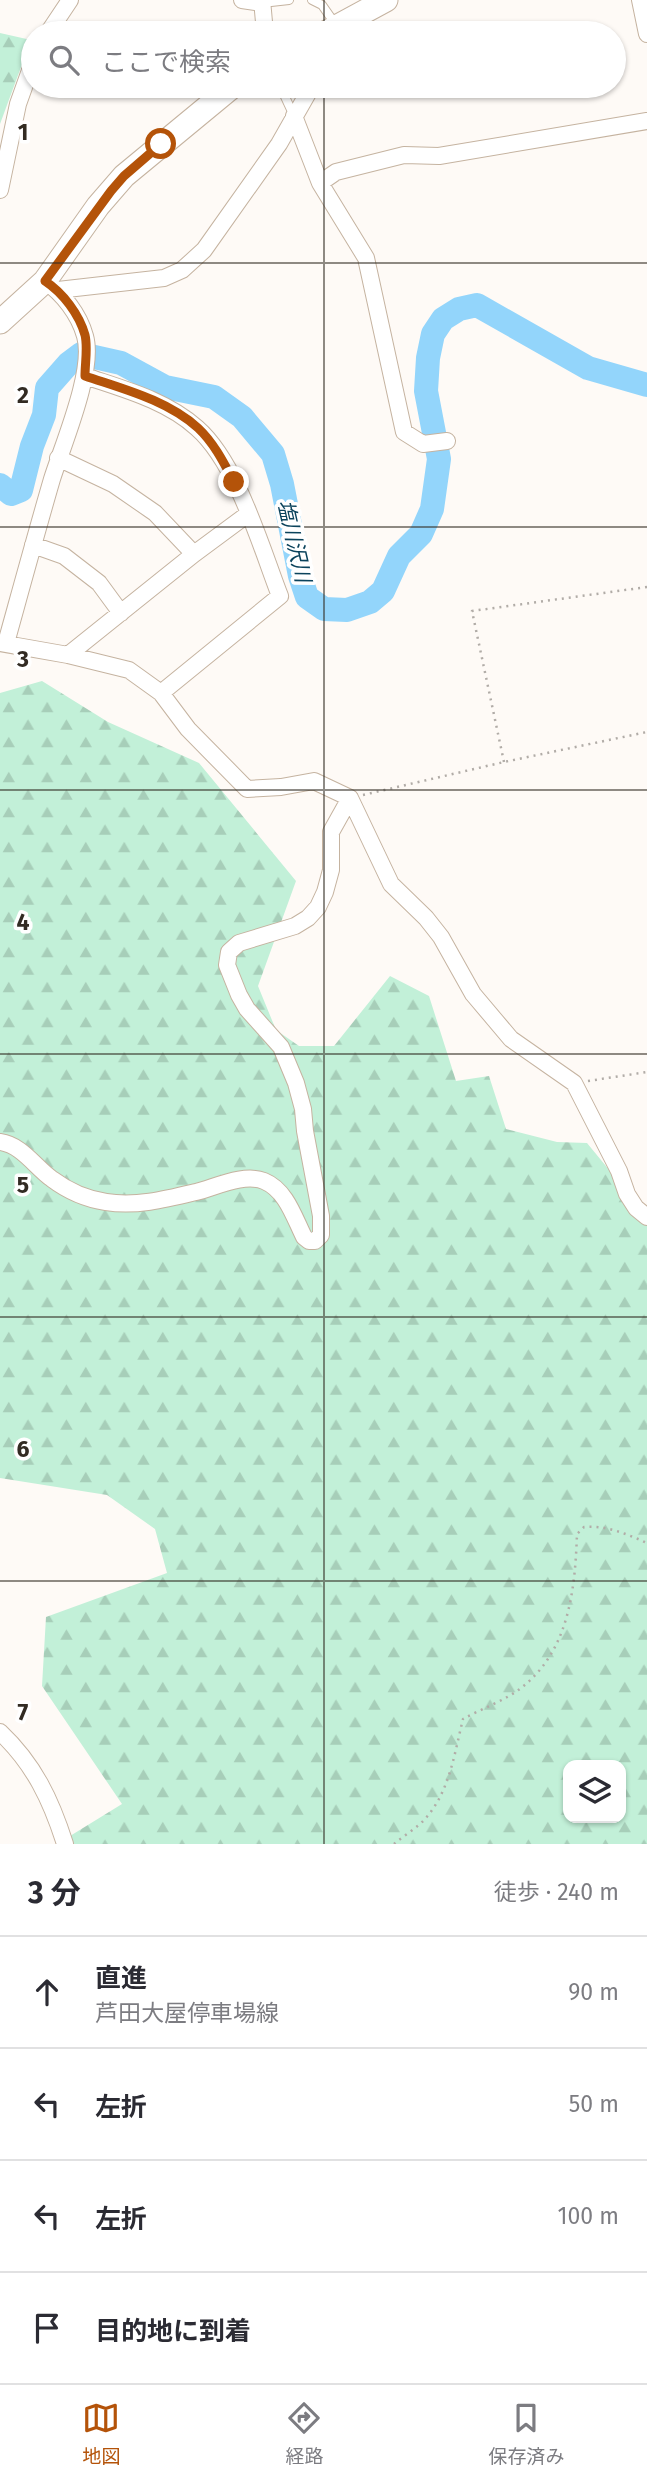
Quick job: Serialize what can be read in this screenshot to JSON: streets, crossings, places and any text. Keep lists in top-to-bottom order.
{
  "water": ["塩川沢川"],
  "page": {
    "search": "ここで検索",
    "heading": ["3 分", "徒歩 · 240 m"],
    "list": [
      ["直進", "芦田大屋停車場線", "90 m"],
      ["左折", "50 m"],
      ["左折", "100 m"],
      "目的地に到着"
    ],
    "nav": ["地図", "経路", "保存済み"]
  },
  "grid": {
    "rows": [
      "1",
      "2",
      "3",
      "4",
      "5",
      "6",
      "7"
    ]
  }
}
